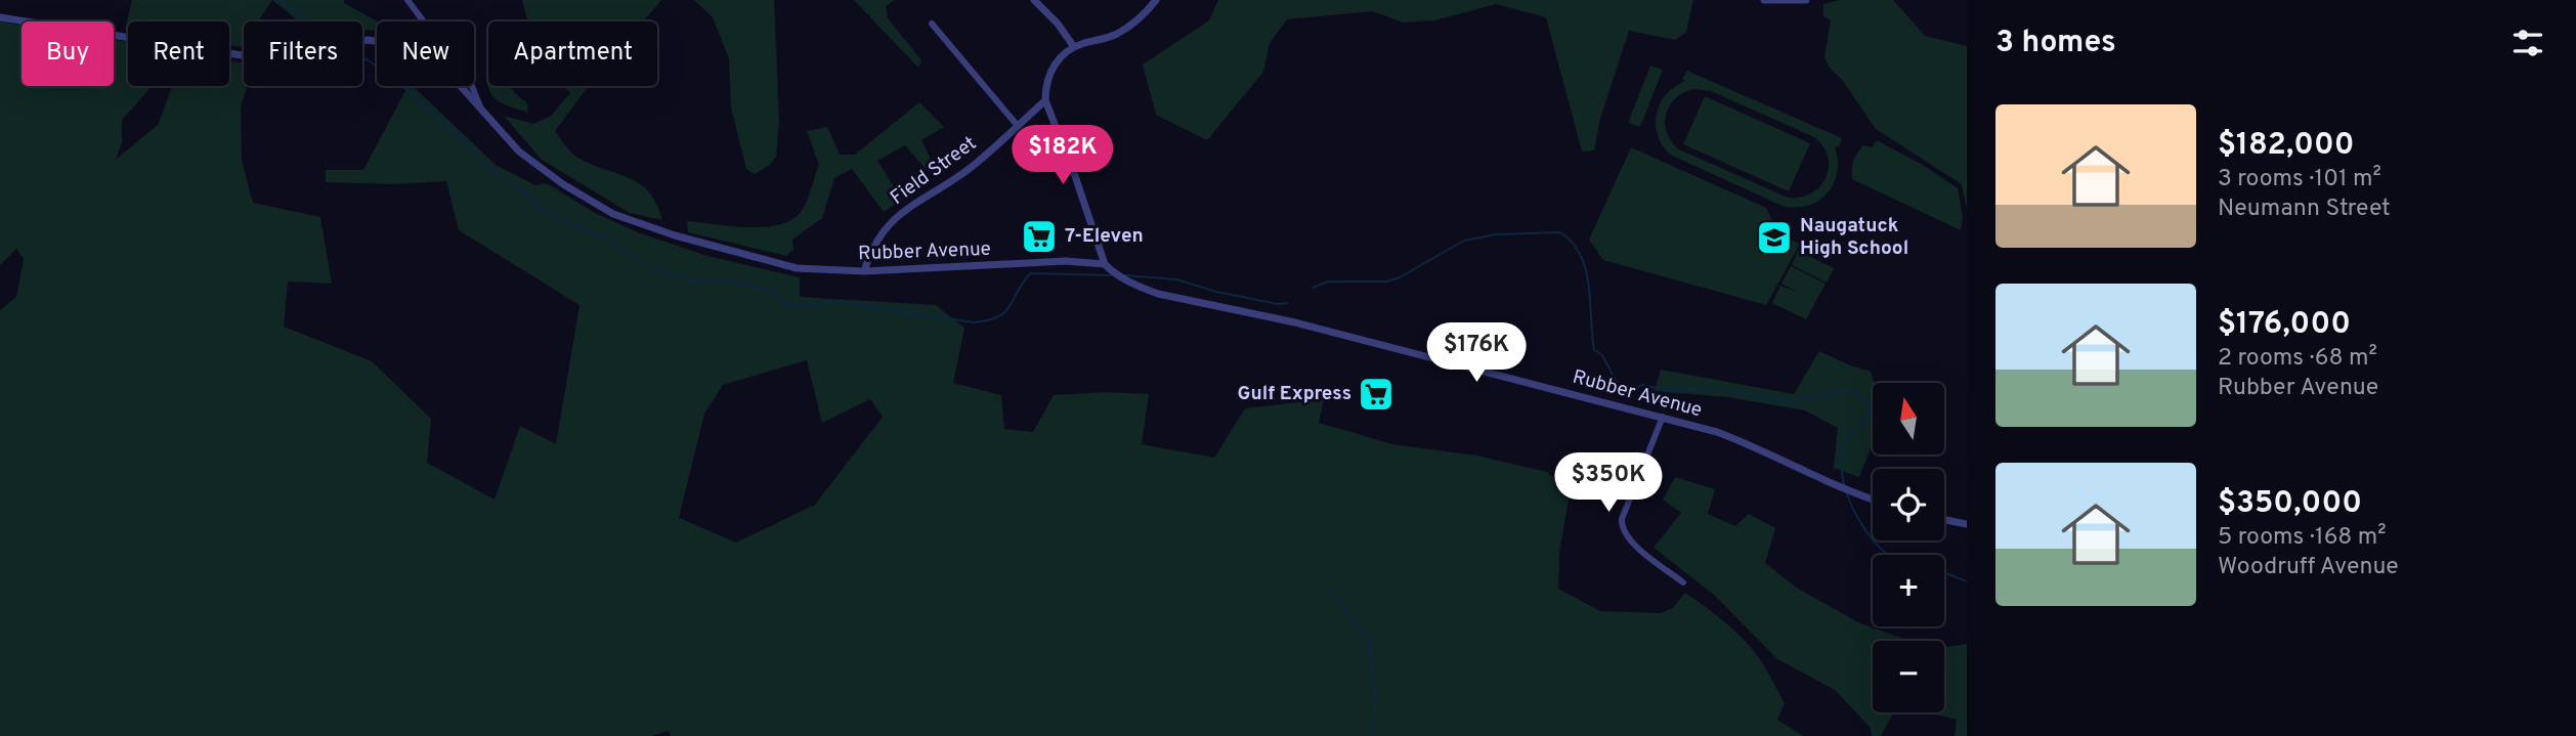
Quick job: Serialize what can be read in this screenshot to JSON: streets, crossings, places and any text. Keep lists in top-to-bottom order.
{
  "streets": {
    "street": ["Field Street", "Rubber Avenue"]
  },
  "crossings": [
    ["Field Street", "Rubber Avenue"]
  ],
  "places": {
    "supermarket": ["7-Eleven", "Gulf Express"],
    "school or university": ["Naugatuck High School"]
  },
  "north": "top",
  "page": {
    "heading": "3 homes",
    "chip": [
      "Buy",
      "Rent",
      "Filters",
      "New",
      "Apartment"
    ],
    "list": [
      {
        "name": "$182,000",
        "note": "3 rooms · 101 m² · Neumann Street"
      },
      {
        "name": "$176,000",
        "note": "2 rooms · 68 m² · Rubber Avenue"
      },
      {
        "name": "$350,000",
        "note": "5 rooms · 168 m² · Woodruff Avenue"
      }
    ],
    "price": ["$182K", "$176K", "$350K"],
    "map_buttons": ["+", "−"]
  }
}
